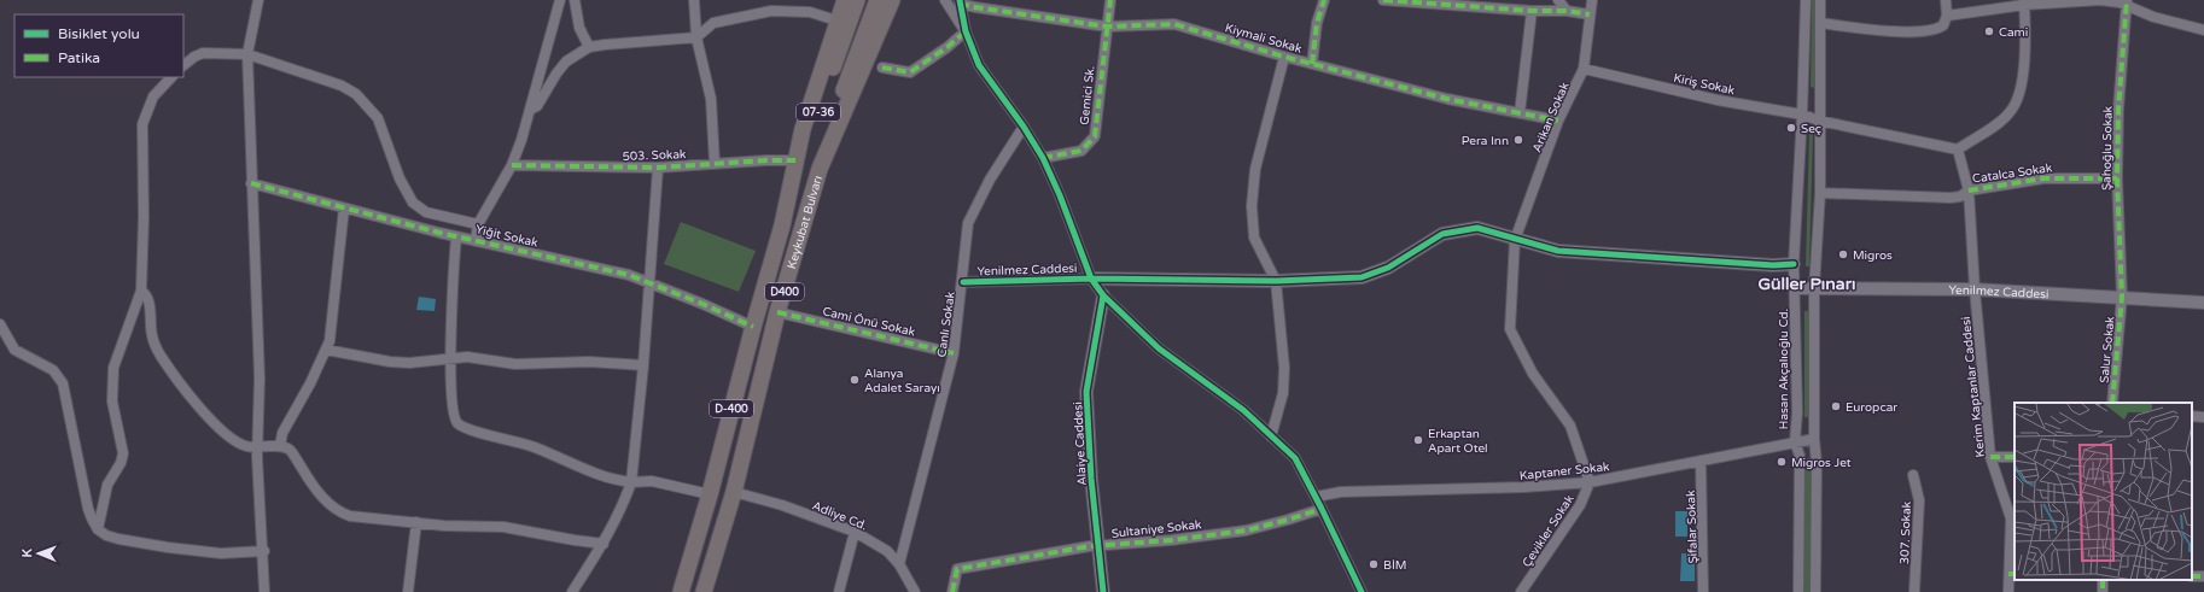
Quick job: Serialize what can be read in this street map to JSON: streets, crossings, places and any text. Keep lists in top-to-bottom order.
{
  "streets": {
    "highway": [
      "07-36",
      "Keykubat Bulvarı",
      "D400",
      "D-400"
    ],
    "street": [
      "Kiymali Sokak",
      "Kiriş Sokak",
      "Gemici Sk.",
      "Arikan Sokak",
      "Şahoğlu Sokak",
      "503. Sokak",
      "Catalca Sokak",
      "Yiğit Sokak",
      "Yenilmez Caddesi",
      "Cami Önü Sokak",
      "Canlı Sokak",
      "Salur Sokak",
      "Hasan Akçalıoğlu Cd.",
      "Kerim Kaptanlar Caddesi",
      "Alaiye Caddesi",
      "Kaptaner Sokak",
      "Adliye Cd.",
      "Şifalar Sokak",
      "Sultaniye Sokak",
      "Çevikler Sokak",
      "307. Sokak"
    ]
  },
  "crossings": [
    ["Kiymali Sokak", "Gemici Sk."],
    ["Kiymali Sokak", "Arikan Sokak"],
    ["Kiriş Sokak", "Arikan Sokak"],
    ["Kiriş Sokak", "Hasan Akçalıoğlu Cd."],
    ["Kiriş Sokak", "Kerim Kaptanlar Caddesi"],
    ["07-36", "Keykubat Bulvarı"],
    ["Şahoğlu Sokak", "Catalca Sokak"],
    ["Şahoğlu Sokak", "Yenilmez Caddesi"],
    ["Şahoğlu Sokak", "Salur Sokak"],
    ["Catalca Sokak", "Kerim Kaptanlar Caddesi"],
    ["Keykubat Bulvarı", "Yiğit Sokak"],
    ["Keykubat Bulvarı", "Cami Önü Sokak"],
    ["Keykubat Bulvarı", "Adliye Cd."],
    ["Yenilmez Caddesi", "Canlı Sokak"],
    ["Yenilmez Caddesi", "Salur Sokak"],
    ["Yenilmez Caddesi", "Hasan Akçalıoğlu Cd."],
    ["Yenilmez Caddesi", "Kerim Kaptanlar Caddesi"],
    ["Cami Önü Sokak", "Canlı Sokak"],
    ["Canlı Sokak", "Adliye Cd."],
    ["Hasan Akçalıoğlu Cd.", "Kaptaner Sokak"],
    ["Alaiye Caddesi", "Sultaniye Sokak"],
    ["Kaptaner Sokak", "Şifalar Sokak"],
    ["Kaptaner Sokak", "Çevikler Sokak"]
  ],
  "districts": ["Güller Pınarı"],
  "places": [
    "Cami",
    "Seç",
    "Pera Inn",
    "Migros",
    "Alanya Adalet Sarayı",
    "Europcar",
    "Erkaptan Apart Otel",
    "Migros Jet",
    "BİM"
  ],
  "legend": ["Bisiklet yolu", "Patika"],
  "north": "left"
}
